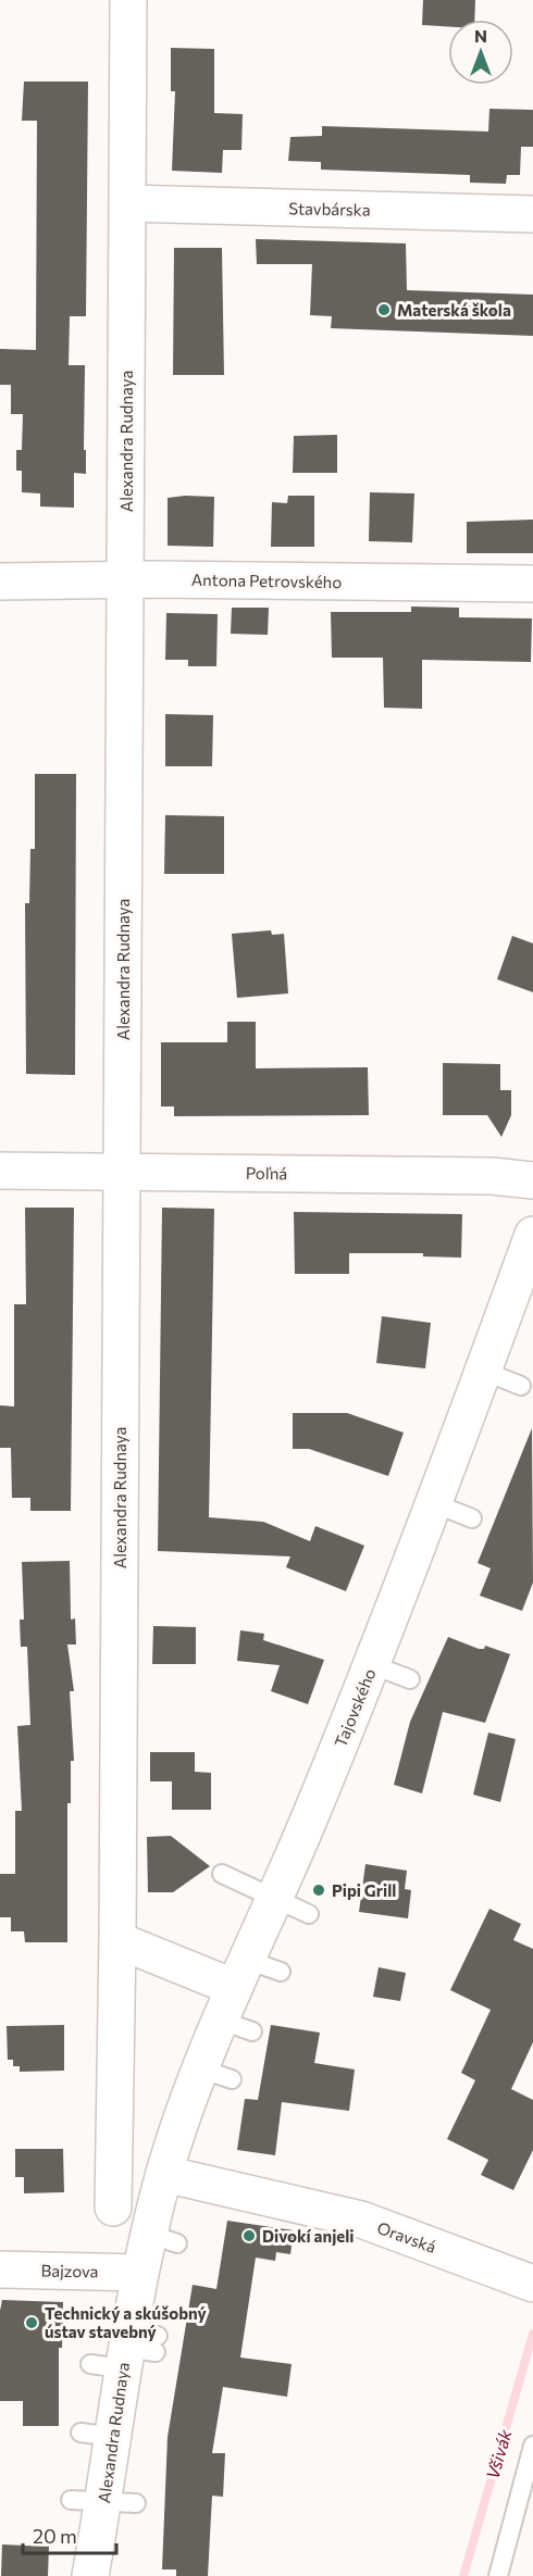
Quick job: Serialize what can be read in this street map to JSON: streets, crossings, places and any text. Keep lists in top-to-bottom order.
{
  "streets": {
    "street": [
      "Stavbárska",
      "Alexandra Rudnaya",
      "Antona Petrovského",
      "Poľná",
      "Tajovského",
      "Oravská",
      "Bajzova"
    ]
  },
  "crossings": [
    ["Stavbárska", "Alexandra Rudnaya"],
    ["Alexandra Rudnaya", "Antona Petrovského"],
    ["Alexandra Rudnaya", "Poľná"],
    ["Alexandra Rudnaya", "Tajovského"],
    ["Alexandra Rudnaya", "Oravská"],
    ["Alexandra Rudnaya", "Bajzova"],
    ["Tajovského", "Oravská"]
  ],
  "water": ["Všivák"],
  "places": [
    "Materská škola",
    "Pipi Grill",
    "Divokí anjeli",
    "Technický a skúšobný ústav stavebný"
  ],
  "scale_bar": "20 m",
  "north": "top"
}
